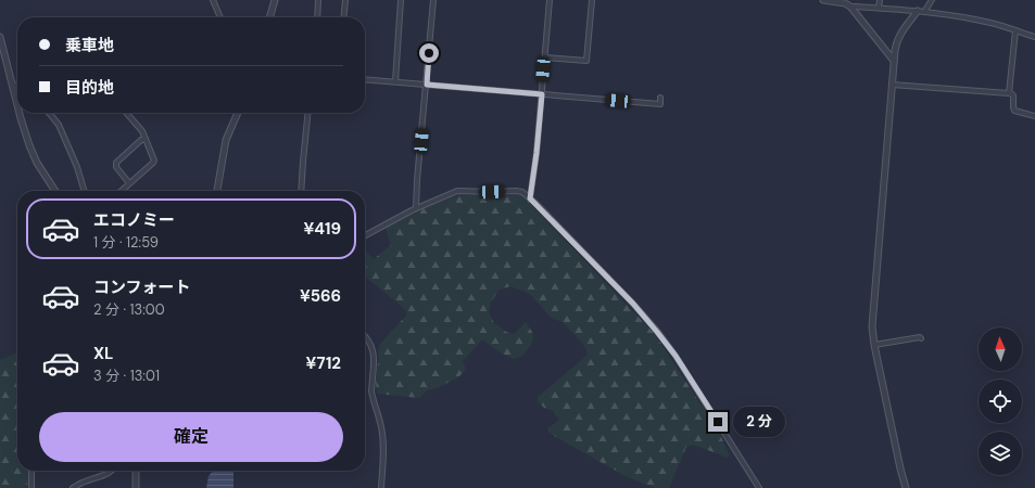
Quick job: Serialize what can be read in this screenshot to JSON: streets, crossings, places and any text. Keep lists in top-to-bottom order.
{
  "north": "top",
  "page": {
    "banner": ["乗車地", "目的地"],
    "list": [
      {
        "name": "エコノミー",
        "note": "1 分 · 12:59",
        "value": "¥419"
      },
      {
        "name": "コンフォート",
        "note": "2 分 · 13:00",
        "value": "¥566"
      },
      {
        "name": "XL",
        "note": "3 分 · 13:01",
        "value": "¥712"
      }
    ],
    "buttons": "確定",
    "bubble": "2 分"
  }
}
